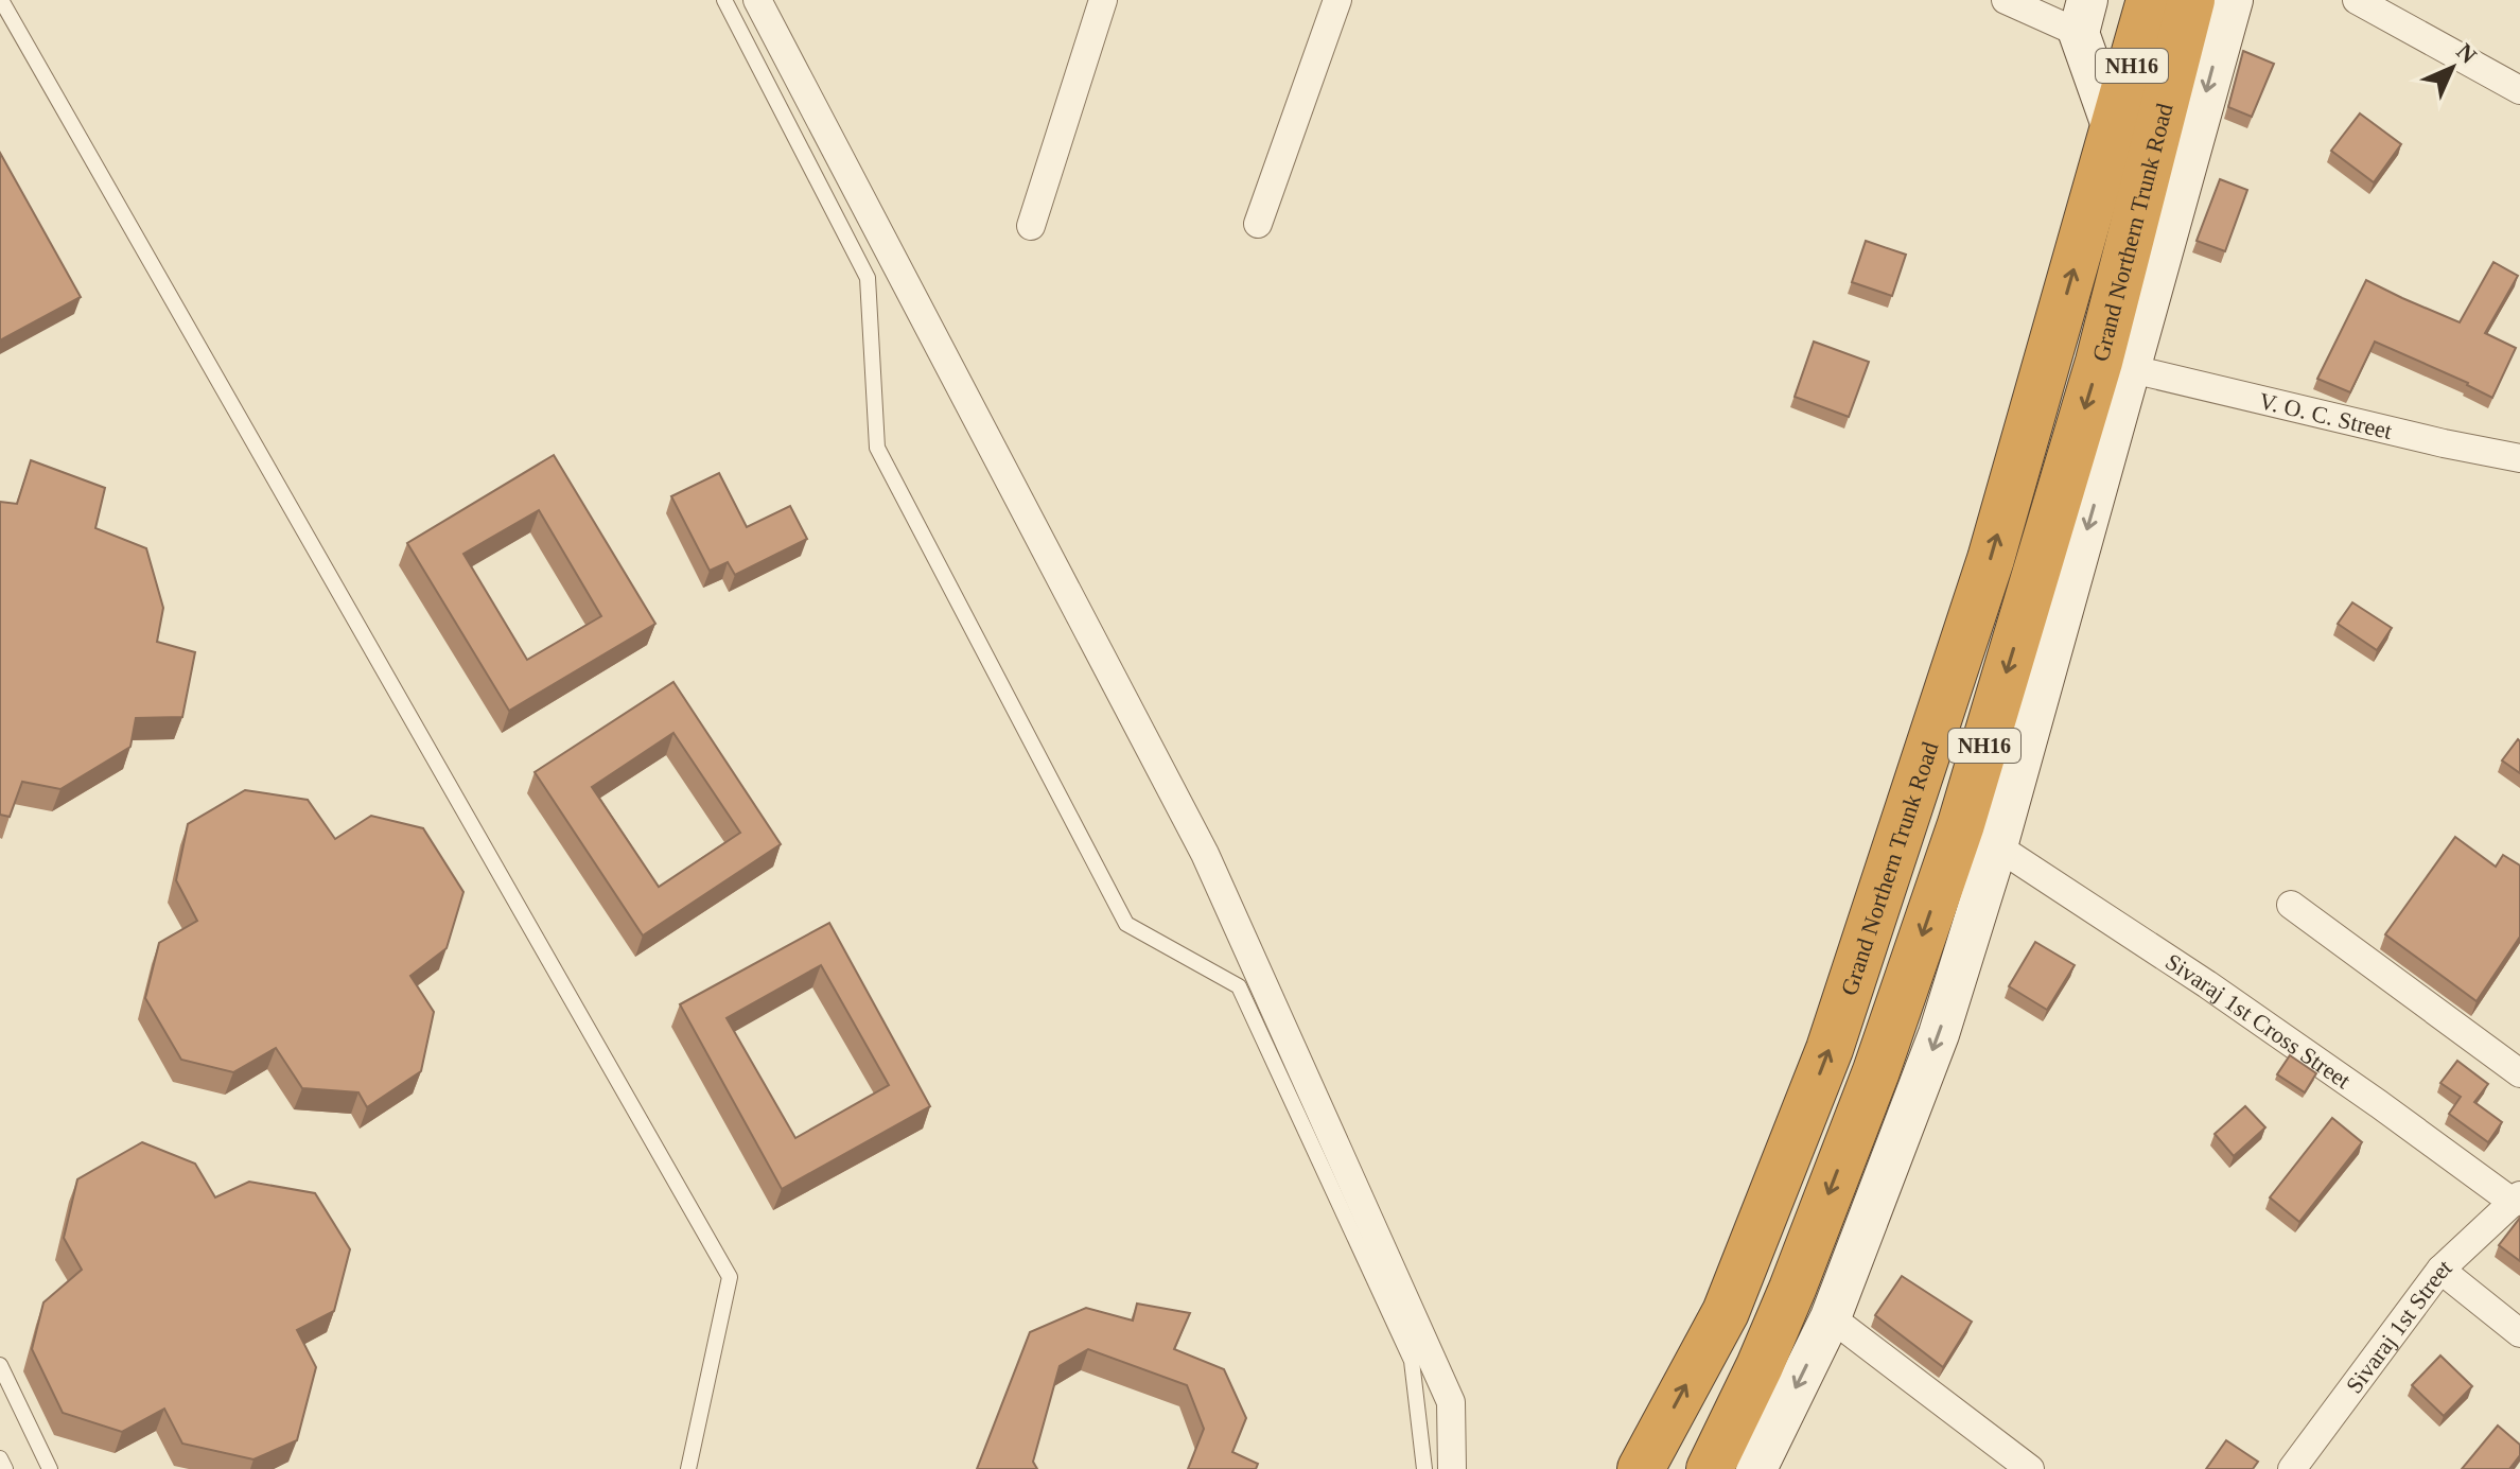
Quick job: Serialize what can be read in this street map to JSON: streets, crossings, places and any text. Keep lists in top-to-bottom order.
{
  "streets": {
    "highway": ["NH16", "Grand Northern Trunk Road"],
    "street": ["V. O. C. Street", "Sivaraj 1st Cross Street", "Sivaraj 1st Street"]
  },
  "crossings": [
    ["Sivaraj 1st Cross Street", "Sivaraj 1st Street"]
  ],
  "north": "top right"
}
